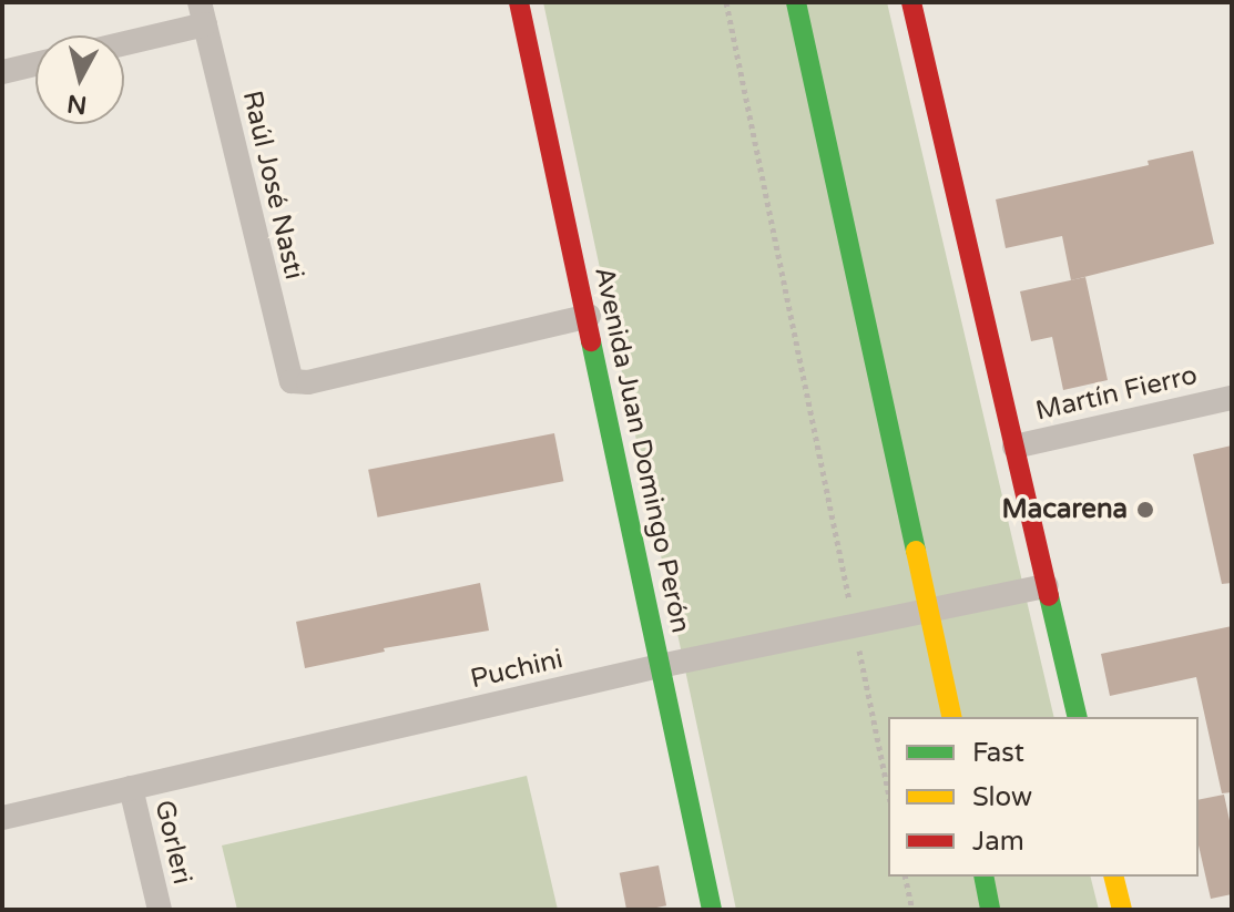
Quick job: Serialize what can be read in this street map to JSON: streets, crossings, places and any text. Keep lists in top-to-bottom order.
{
  "streets": {
    "main road": ["Avenida Juan Domingo Perón"],
    "street": [
      "Raúl José Nasti",
      "Martín Fierro",
      "Puchini",
      "Gorleri"
    ]
  },
  "crossings": [
    ["Raúl José Nasti", "Avenida Juan Domingo Perón"],
    ["Avenida Juan Domingo Perón", "Puchini"],
    ["Puchini", "Gorleri"]
  ],
  "places": ["Macarena"],
  "legend": ["Fast", "Slow", "Jam"],
  "north": "bottom"
}
